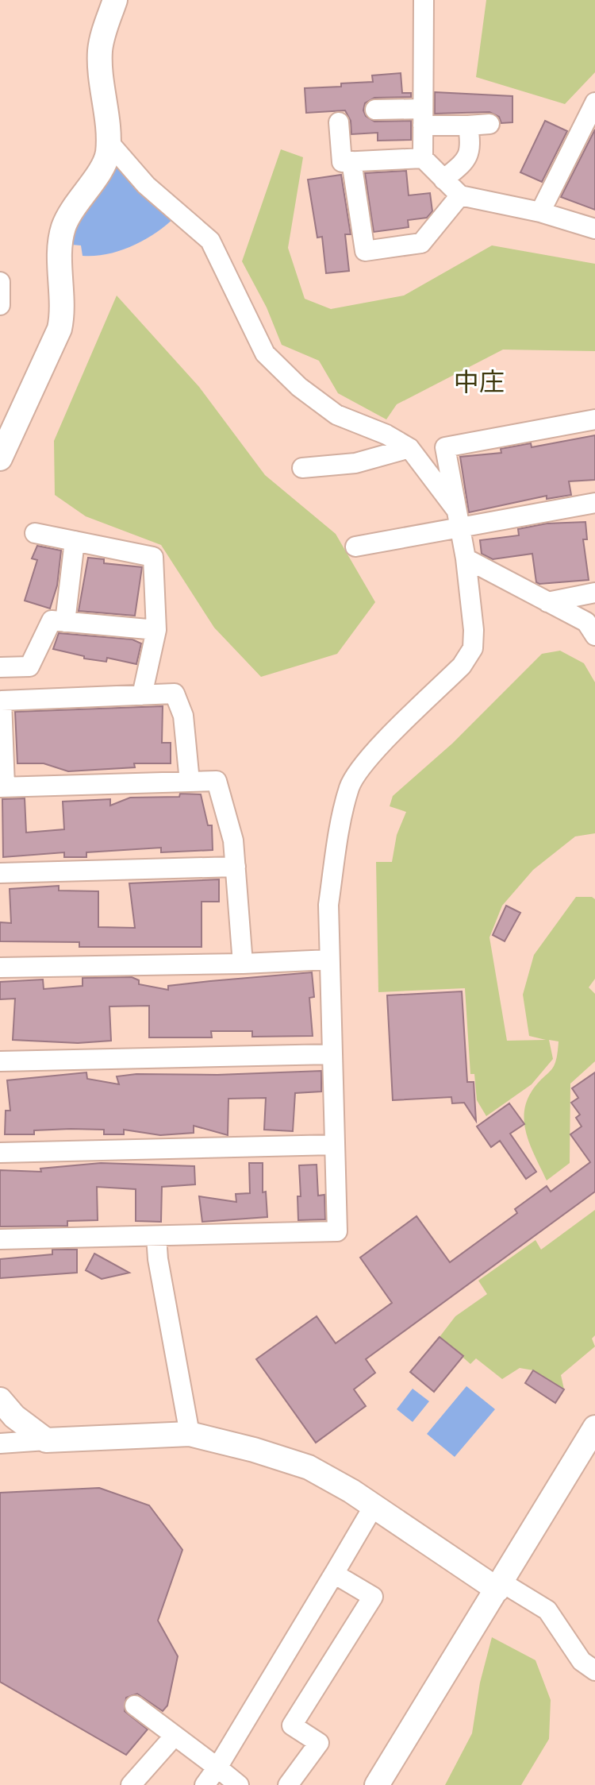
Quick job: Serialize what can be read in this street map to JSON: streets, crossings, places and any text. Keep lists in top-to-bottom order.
{
  "districts": ["中庄"]
}
